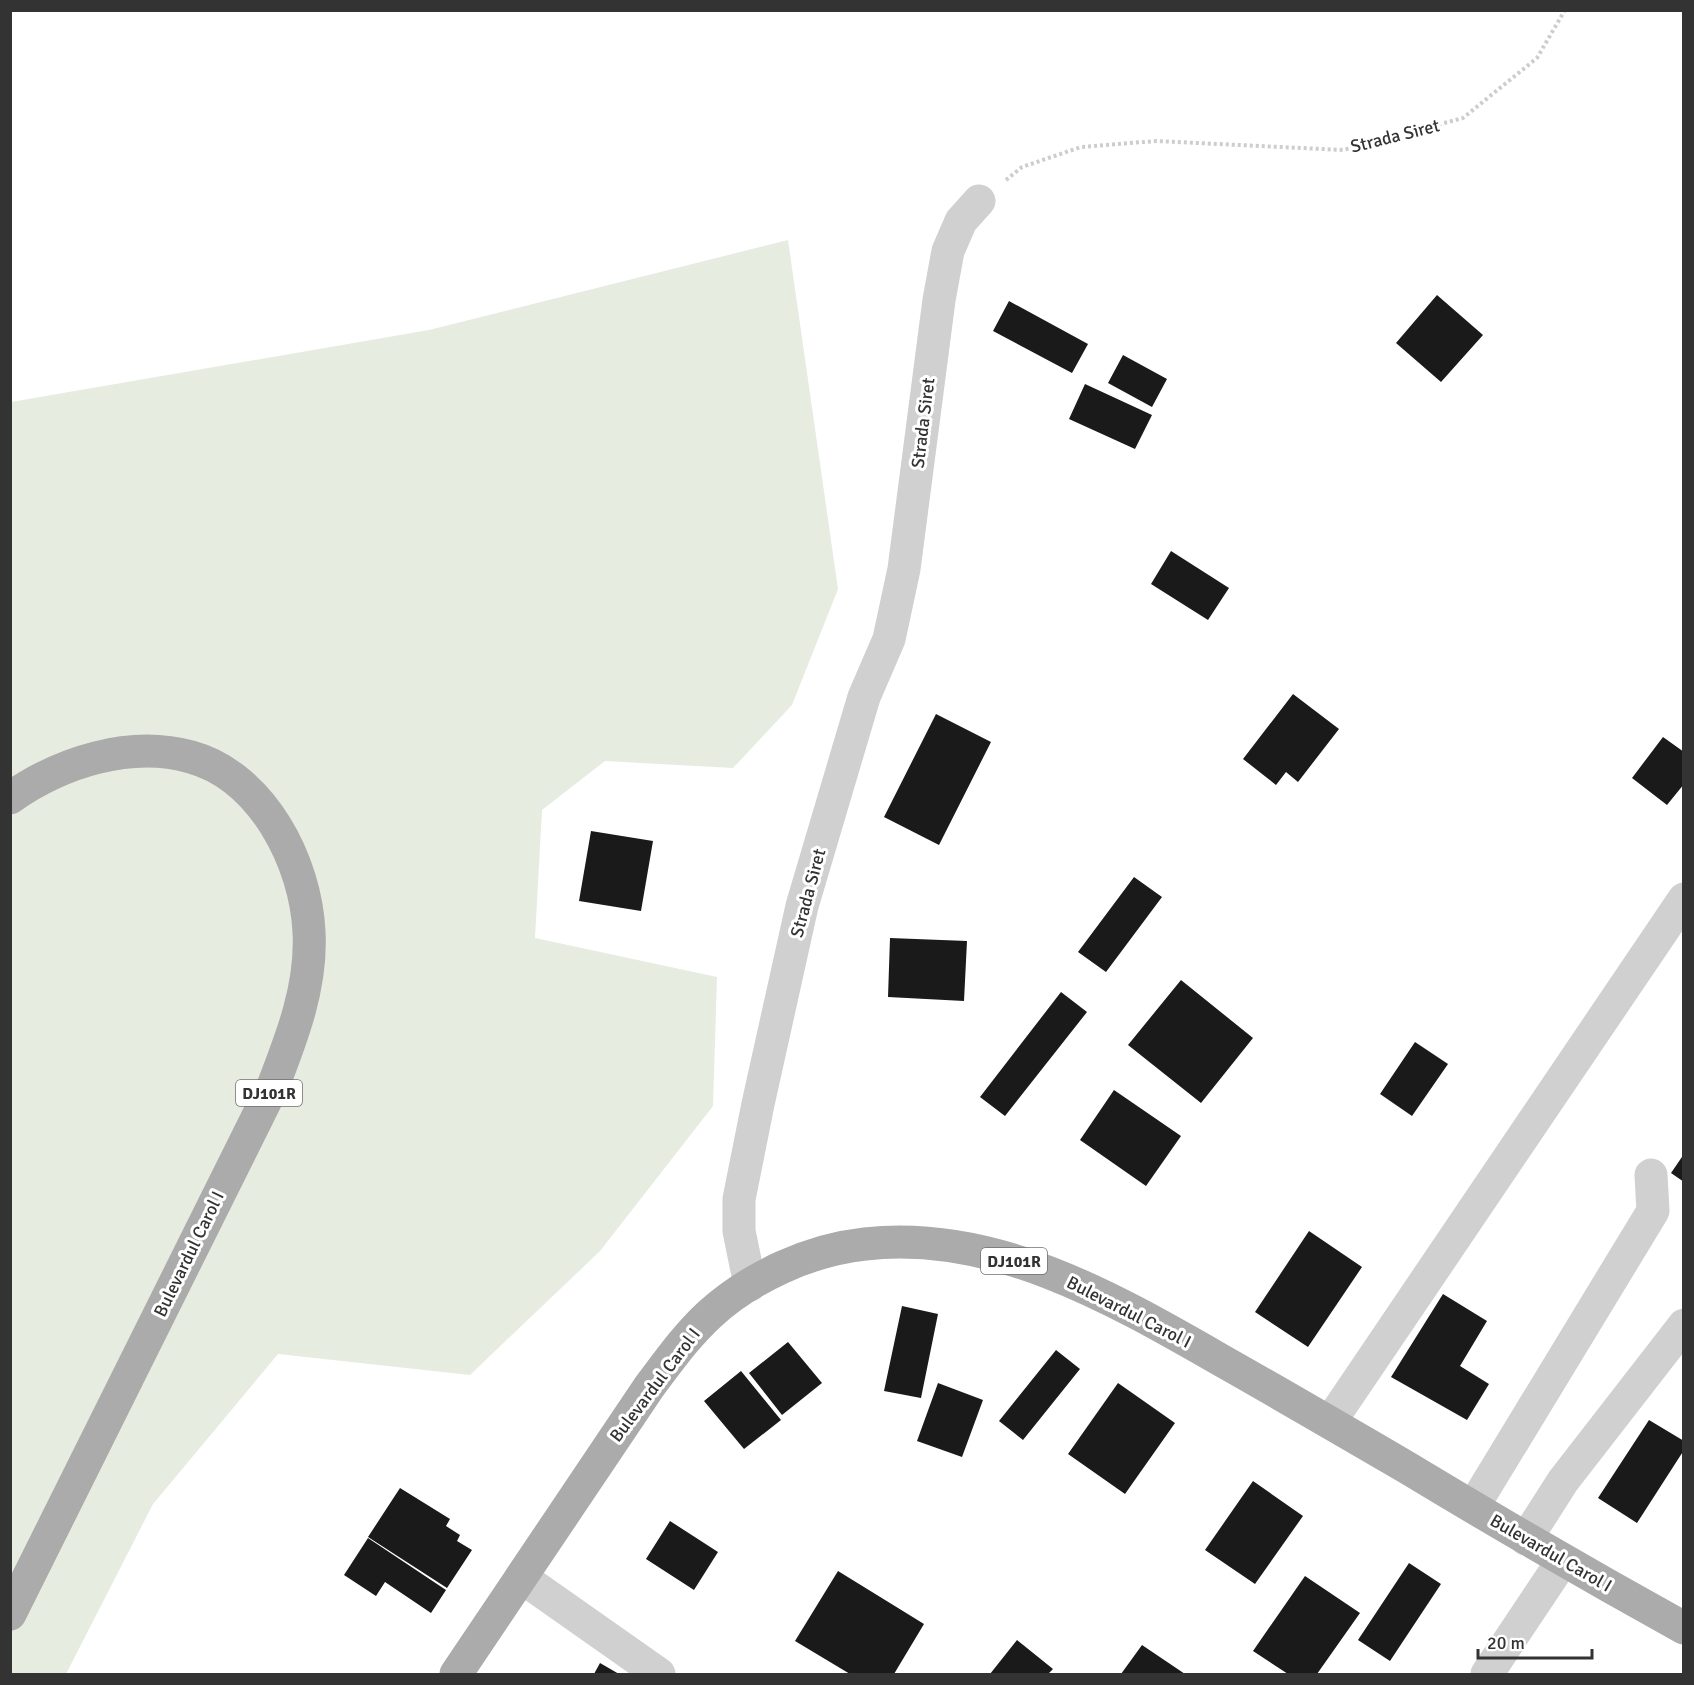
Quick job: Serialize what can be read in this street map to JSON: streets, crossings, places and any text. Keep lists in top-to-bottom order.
{
  "streets": {
    "main road": ["DJ101R", "Bulevardul Carol I"],
    "street": ["Strada Siret"]
  },
  "crossings": [
    ["Strada Siret", "Bulevardul Carol I"]
  ],
  "scale_bar": "20 m"
}
